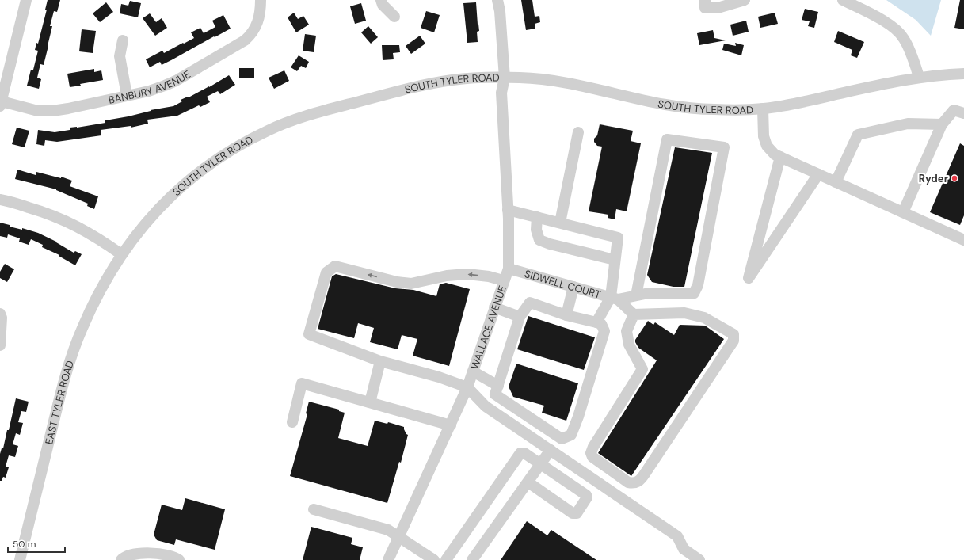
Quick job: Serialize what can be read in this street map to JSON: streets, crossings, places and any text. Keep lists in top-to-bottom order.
{
  "streets": {
    "street": [
      "SOUTH TYLER ROAD",
      "BANBURY AVENUE",
      "SIDWELL COURT",
      "WALLACE AVENUE",
      "EAST TYLER ROAD"
    ]
  },
  "crossings": [
    ["SOUTH TYLER ROAD", "WALLACE AVENUE"],
    ["SOUTH TYLER ROAD", "EAST TYLER ROAD"],
    ["SIDWELL COURT", "WALLACE AVENUE"]
  ],
  "places": ["Ryder"],
  "scale_bar": "50 m"
}
